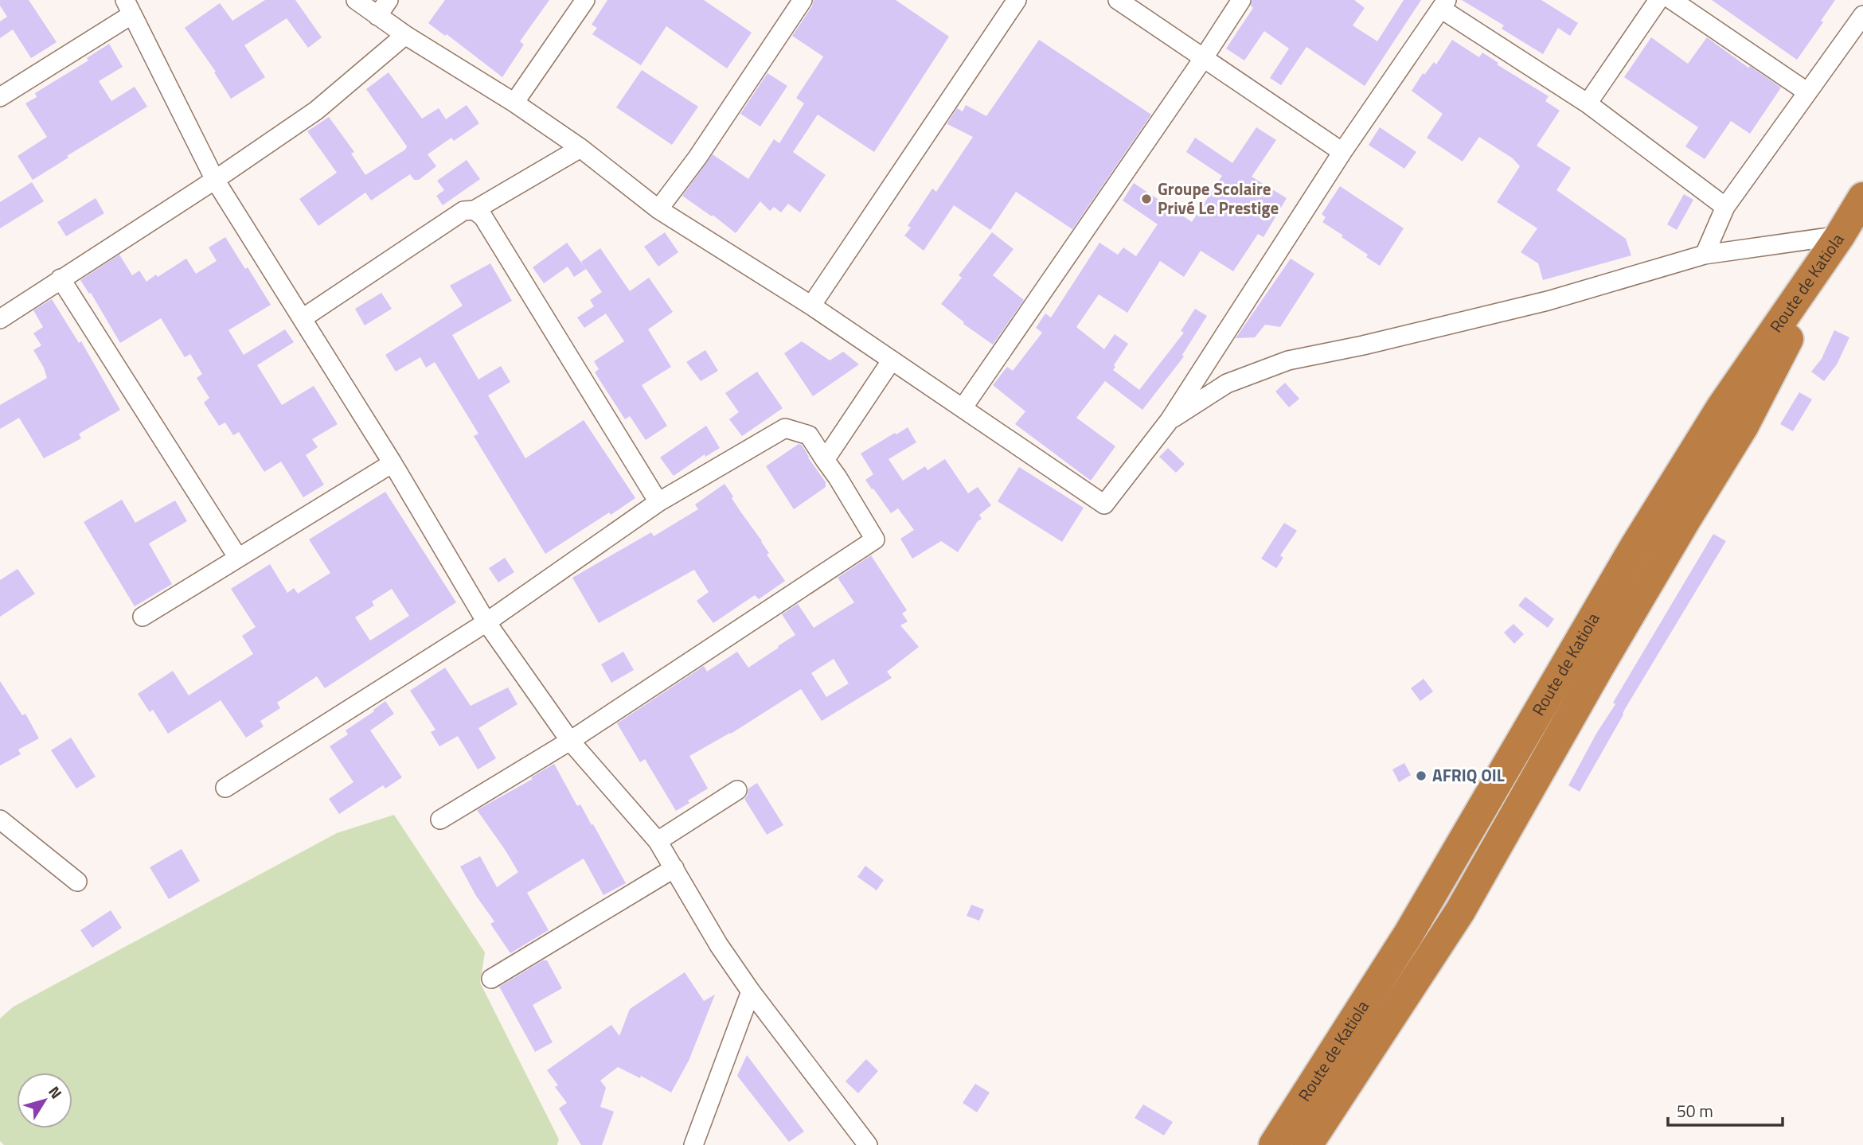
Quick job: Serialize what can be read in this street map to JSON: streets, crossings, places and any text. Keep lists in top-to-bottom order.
{
  "streets": {
    "highway": ["Route de Katiola"]
  },
  "places": ["Groupe Scolaire Privé Le Prestige", "AFRIQ OIL"],
  "scale_bar": "50 m",
  "north": "top right"
}
